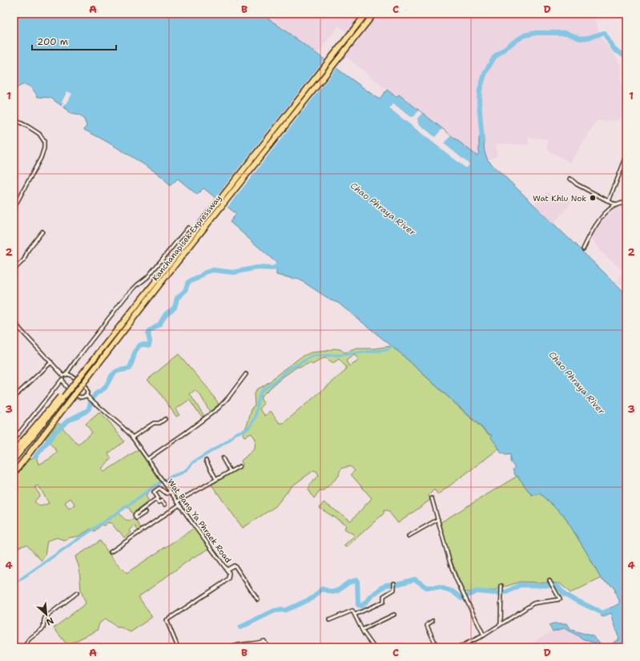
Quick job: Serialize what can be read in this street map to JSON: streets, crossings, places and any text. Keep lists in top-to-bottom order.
{
  "streets": {
    "highway": ["Kanchanapisek Expressway"],
    "street": ["Wat Bang Ya Phraek Road"]
  },
  "water": ["Chao Phraya River"],
  "places": ["Wat Khlu Nok"],
  "scale_bar": "200 m",
  "north": "bottom right",
  "grid": {
    "columns": [
      "A",
      "B",
      "C",
      "D"
    ],
    "rows": [
      "1",
      "2",
      "3",
      "4"
    ]
  }
}
